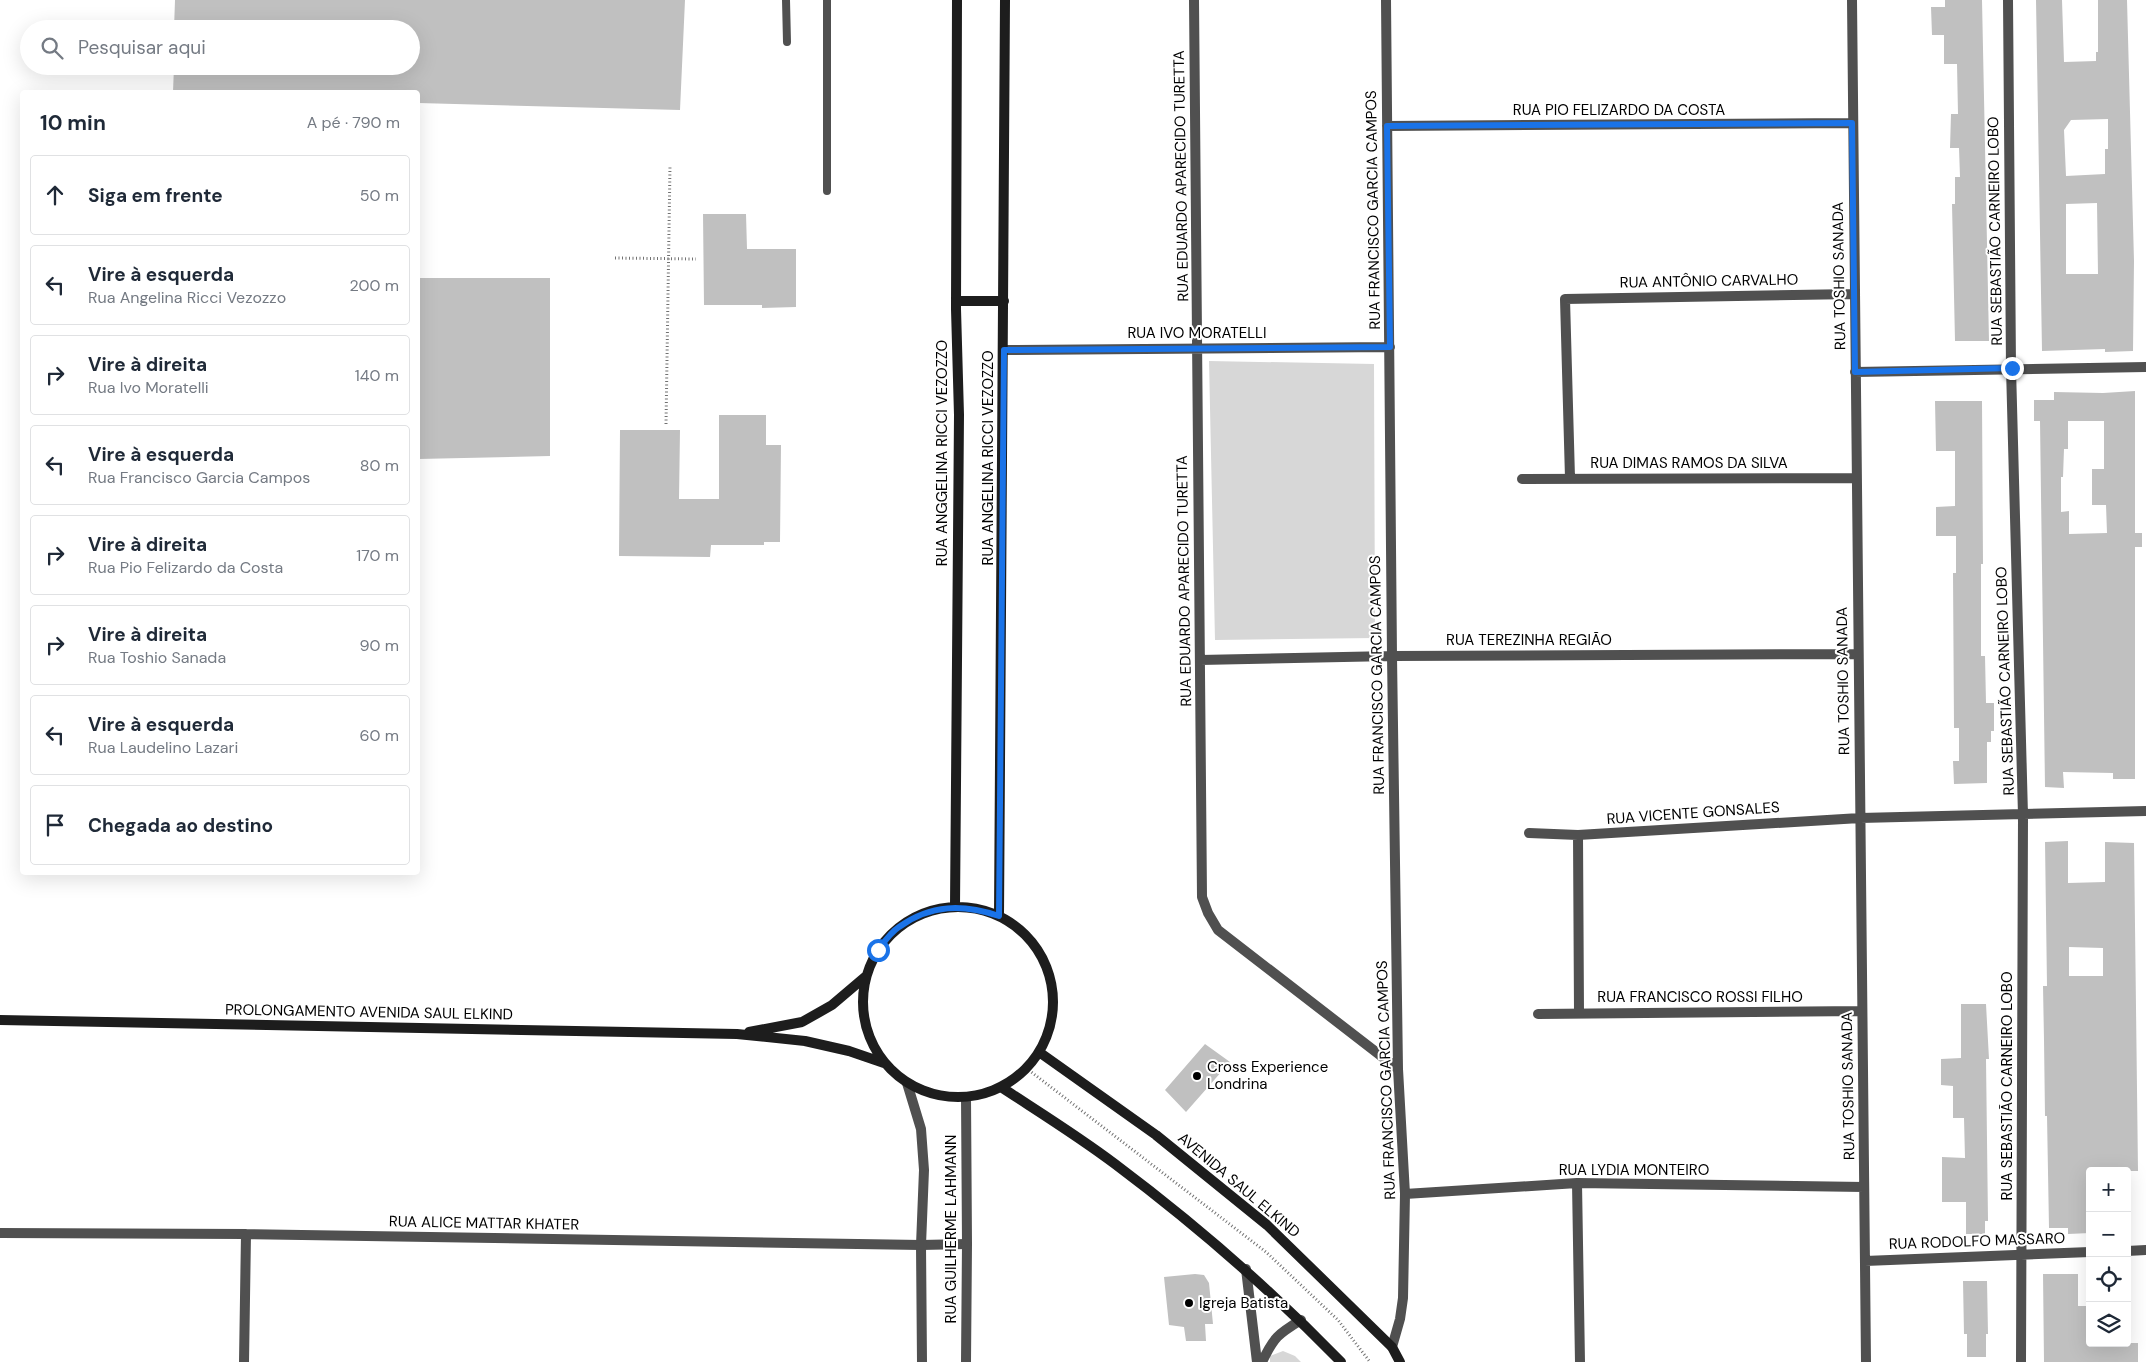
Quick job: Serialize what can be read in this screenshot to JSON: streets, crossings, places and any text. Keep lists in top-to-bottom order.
{
  "streets": {
    "main road": [
      "RUA ANGGELINA RICCI VEZOZZO",
      "RUA ANGELINA RICCI VEZOZZO",
      "PROLONGAMENTO AVENIDA SAUL ELKIND",
      "AVENIDA SAUL ELKIND"
    ],
    "street": [
      "RUA PIO FELIZARDO DA COSTA",
      "RUA EDUARDO APARECIDO TURETTA",
      "RUA FRANCISCO GARCIA CAMPOS",
      "RUA SEBASTIÃO CARNEIRO LOBO",
      "RUA TOSHIO SANADA",
      "RUA ANTÔNIO CARVALHO",
      "RUA IVO MORATELLI",
      "RUA DIMAS RAMOS DA SILVA",
      "RUA TEREZINHA REGIÃO",
      "RUA VICENTE GONSALES",
      "RUA FRANCISCO ROSSI FILHO",
      "RUA LYDIA MONTEIRO",
      "RUA ALICE MATTAR KHATER",
      "RUA GUILHERME LAHMANN",
      "RUA RODOLFO MASSARO"
    ]
  },
  "crossings": [
    ["RUA PIO FELIZARDO DA COSTA", "RUA FRANCISCO GARCIA CAMPOS"],
    ["RUA PIO FELIZARDO DA COSTA", "RUA TOSHIO SANADA"],
    ["RUA EDUARDO APARECIDO TURETTA", "RUA FRANCISCO GARCIA CAMPOS"],
    ["RUA EDUARDO APARECIDO TURETTA", "RUA IVO MORATELLI"],
    ["RUA EDUARDO APARECIDO TURETTA", "RUA TEREZINHA REGIÃO"],
    ["RUA FRANCISCO GARCIA CAMPOS", "RUA IVO MORATELLI"],
    ["RUA FRANCISCO GARCIA CAMPOS", "RUA TEREZINHA REGIÃO"],
    ["RUA FRANCISCO GARCIA CAMPOS", "RUA LYDIA MONTEIRO"],
    ["RUA FRANCISCO GARCIA CAMPOS", "AVENIDA SAUL ELKIND"],
    ["RUA SEBASTIÃO CARNEIRO LOBO", "RUA VICENTE GONSALES"],
    ["RUA SEBASTIÃO CARNEIRO LOBO", "RUA RODOLFO MASSARO"],
    ["RUA TOSHIO SANADA", "RUA ANTÔNIO CARVALHO"],
    ["RUA TOSHIO SANADA", "RUA DIMAS RAMOS DA SILVA"],
    ["RUA TOSHIO SANADA", "RUA TEREZINHA REGIÃO"],
    ["RUA TOSHIO SANADA", "RUA VICENTE GONSALES"],
    ["RUA TOSHIO SANADA", "RUA FRANCISCO ROSSI FILHO"],
    ["RUA TOSHIO SANADA", "RUA LYDIA MONTEIRO"],
    ["RUA TOSHIO SANADA", "RUA RODOLFO MASSARO"],
    ["RUA ANTÔNIO CARVALHO", "RUA DIMAS RAMOS DA SILVA"],
    ["RUA IVO MORATELLI", "RUA ANGELINA RICCI VEZOZZO"],
    ["RUA ALICE MATTAR KHATER", "RUA GUILHERME LAHMANN"]
  ],
  "places": ["Cross Experience Londrina", "Igreja Batista"],
  "page": {
    "search": "Pesquisar aqui",
    "heading": ["10 min", "A pé · 790 m"],
    "list": [
      ["Siga em frente", "50 m"],
      ["Vire à esquerda", "Rua Angelina Ricci Vezozzo", "200 m"],
      ["Vire à direita", "Rua Ivo Moratelli", "140 m"],
      ["Vire à esquerda", "Rua Francisco Garcia Campos", "80 m"],
      ["Vire à direita", "Rua Pio Felizardo da Costa", "170 m"],
      ["Vire à direita", "Rua Toshio Sanada", "90 m"],
      ["Vire à esquerda", "Rua Laudelino Lazari", "60 m"],
      "Chegada ao destino"
    ],
    "map_buttons": ["+", "−"]
  }
}
